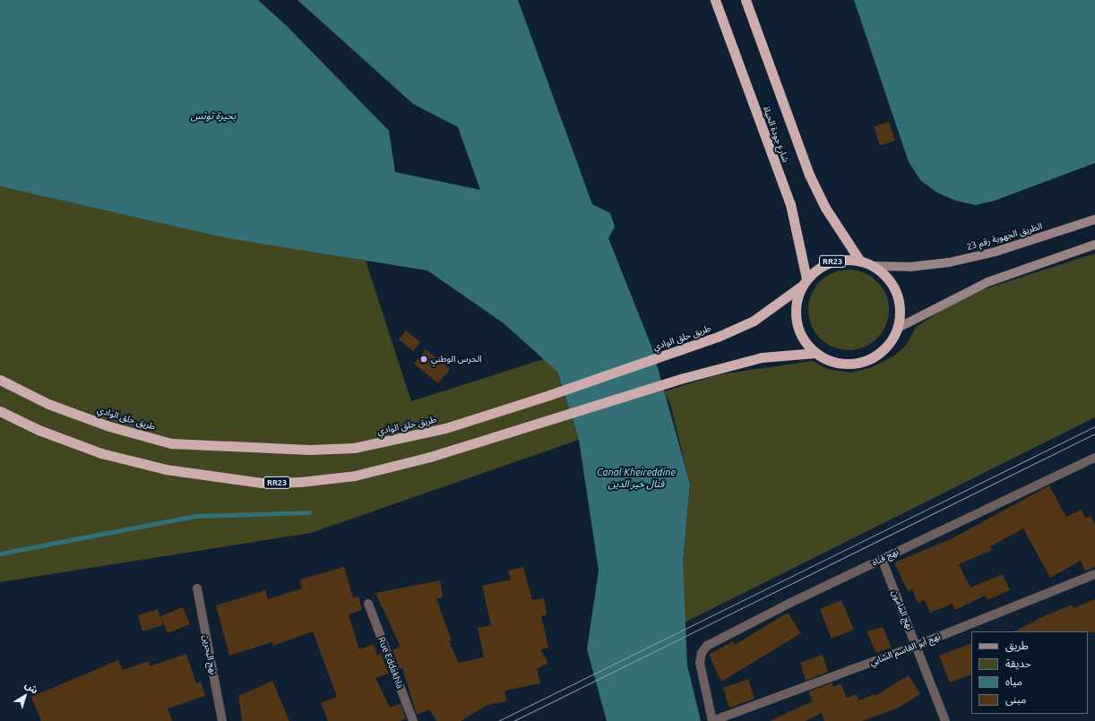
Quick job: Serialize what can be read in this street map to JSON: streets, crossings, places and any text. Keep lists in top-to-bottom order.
{
  "streets": {
    "highway": [
      "شارع جودة الحياة",
      "الطريق الجهوية رقم 23",
      "RR23",
      "طريق حلق الوادي"
    ],
    "street": [
      "نهج قناة",
      "نهج المامون",
      "نهج أبو القاسم الشابي",
      "نهج البحرين",
      "Rue Eddakhla"
    ]
  },
  "crossings": [
    ["شارع جودة الحياة", "الطريق الجهوية رقم 23"],
    ["شارع جودة الحياة", "RR23"],
    ["شارع جودة الحياة", "طريق حلق الوادي"],
    ["الطريق الجهوية رقم 23", "RR23"],
    ["الطريق الجهوية رقم 23", "طريق حلق الوادي"],
    ["RR23", "طريق حلق الوادي"],
    ["نهج قناة", "نهج المامون"],
    ["نهج قناة", "نهج أبو القاسم الشابي"],
    ["نهج المامون", "نهج أبو القاسم الشابي"]
  ],
  "water": ["بحيرة تونس", "Canal Kheireddine قنال خير الدين"],
  "places": ["الحرس الوطني"],
  "legend": [
    "طريق",
    "حديقة",
    "مياه",
    "مبنى"
  ],
  "north": "top right"
}
